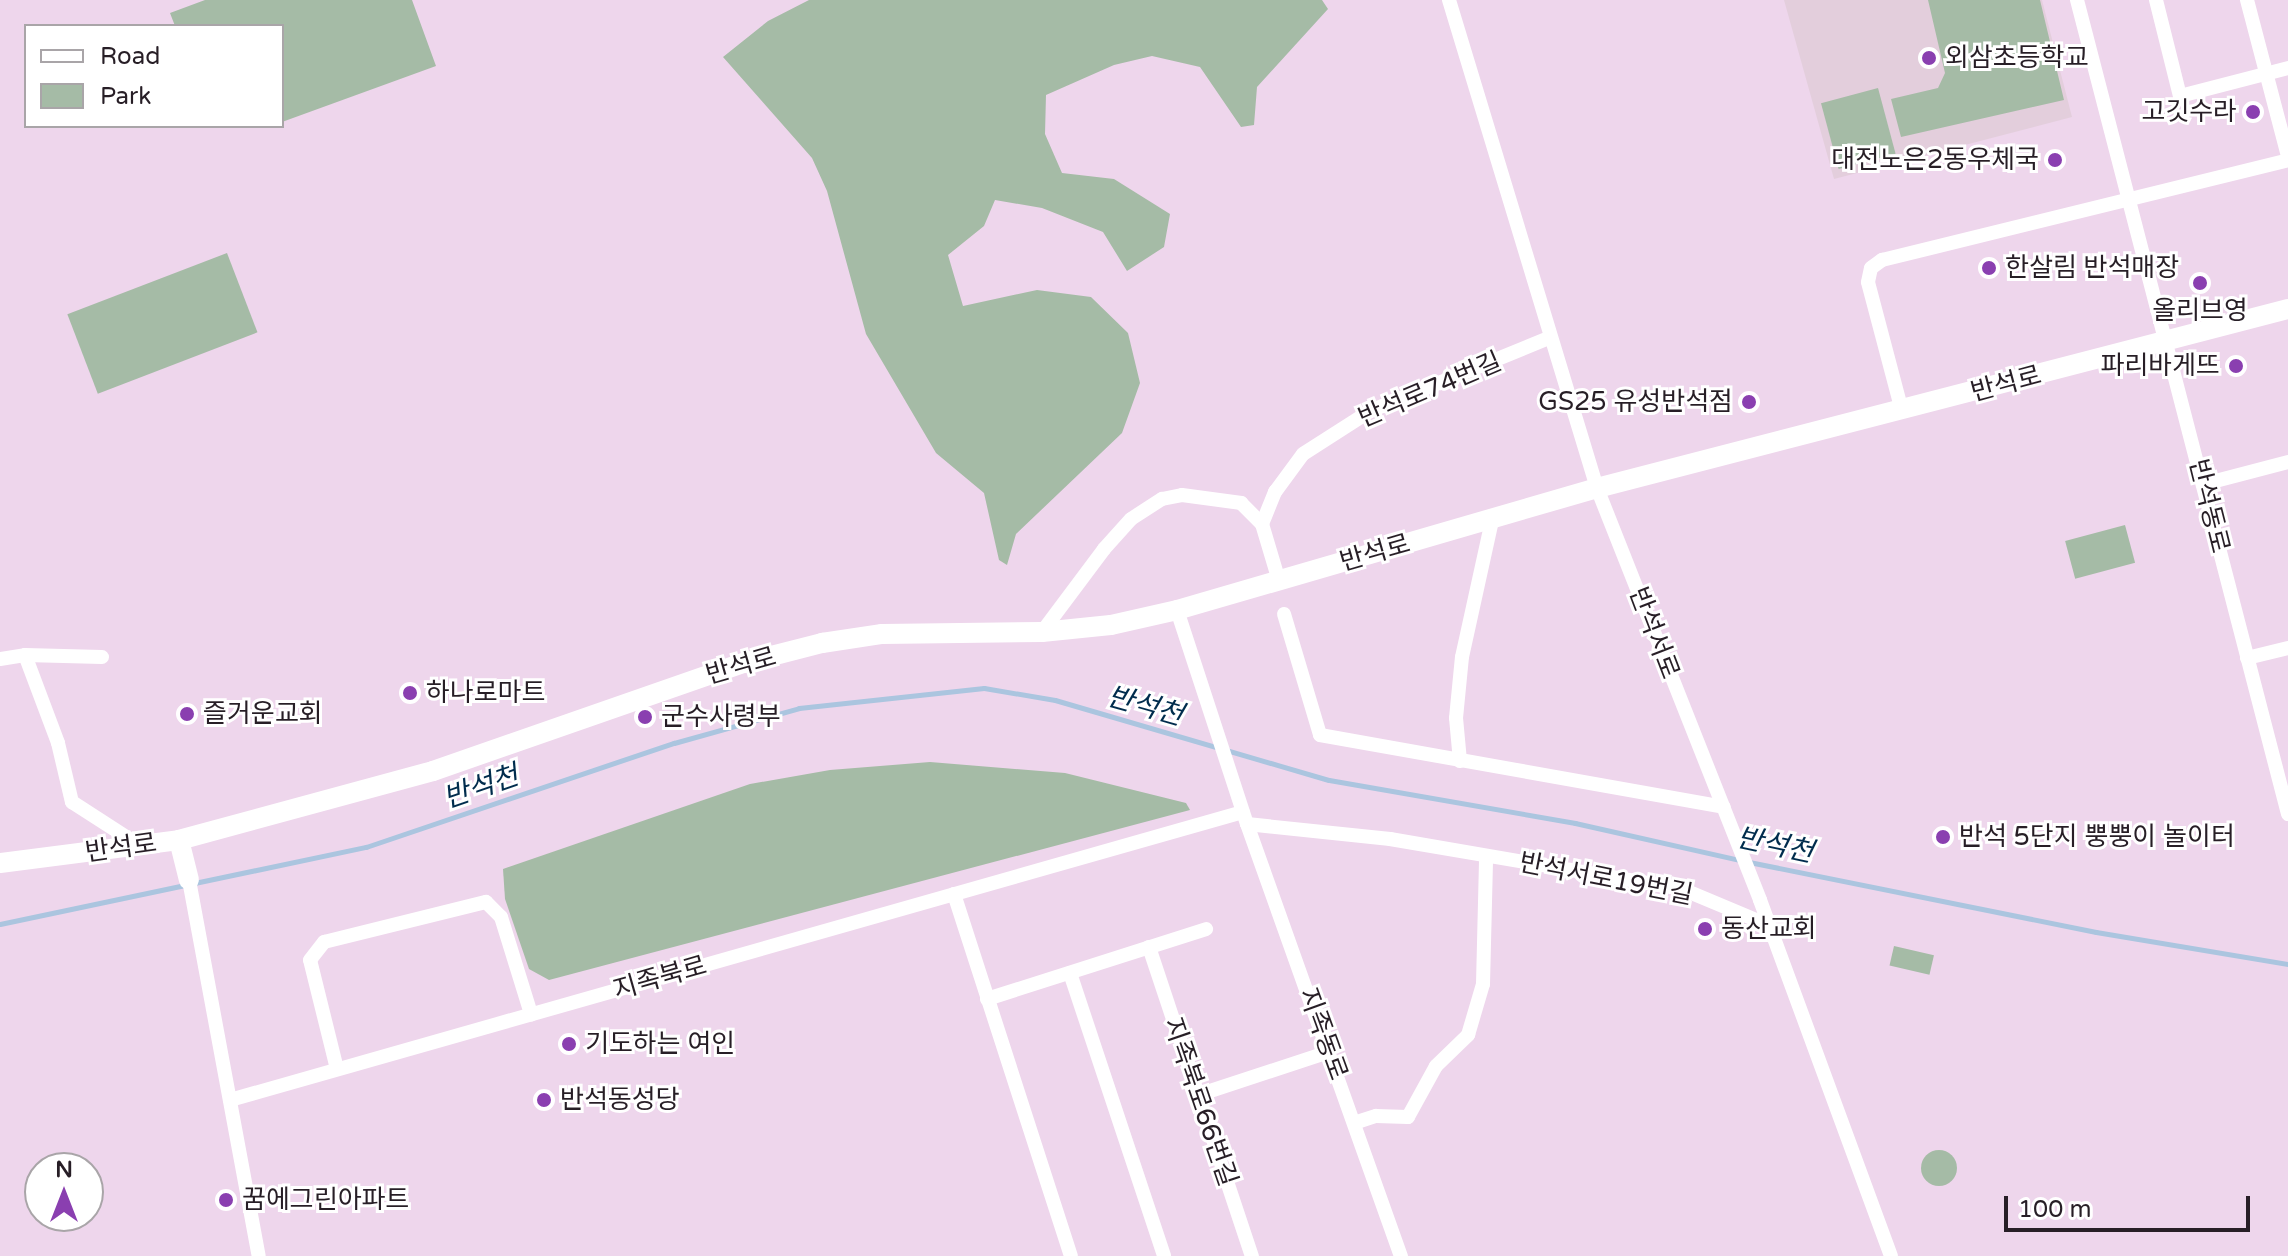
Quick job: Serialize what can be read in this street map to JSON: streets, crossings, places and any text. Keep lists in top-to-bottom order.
{
  "streets": {
    "street": [
      "반석로",
      "반석로74번길",
      "반석동로",
      "반석서로",
      "반석서로19번길",
      "지족북로",
      "지족동로",
      "지족북로66번길"
    ]
  },
  "crossings": [
    ["반석로", "반석동로"],
    ["반석로", "반석서로"],
    ["반석로", "지족동로"],
    ["반석로74번길", "반석서로"],
    ["반석서로", "반석서로19번길"],
    ["반석서로19번길", "지족북로"],
    ["반석서로19번길", "지족동로"],
    ["지족북로", "지족동로"]
  ],
  "water": ["반석천"],
  "places": [
    "외삼초등학교",
    "고깃수라",
    "대전노은2동우체국",
    "한살림 반석매장",
    "올리브영",
    "파리바게뜨",
    "GS25 유성반석점",
    "하나로마트",
    "즐거운교회",
    "군수사령부",
    "반석 5단지 뿡뿡이 놀이터",
    "동산교회",
    "기도하는 여인",
    "반석동성당",
    "꿈에그린아파트"
  ],
  "legend": ["Road", "Park"],
  "scale_bar": "100 m",
  "north": "top"
}
